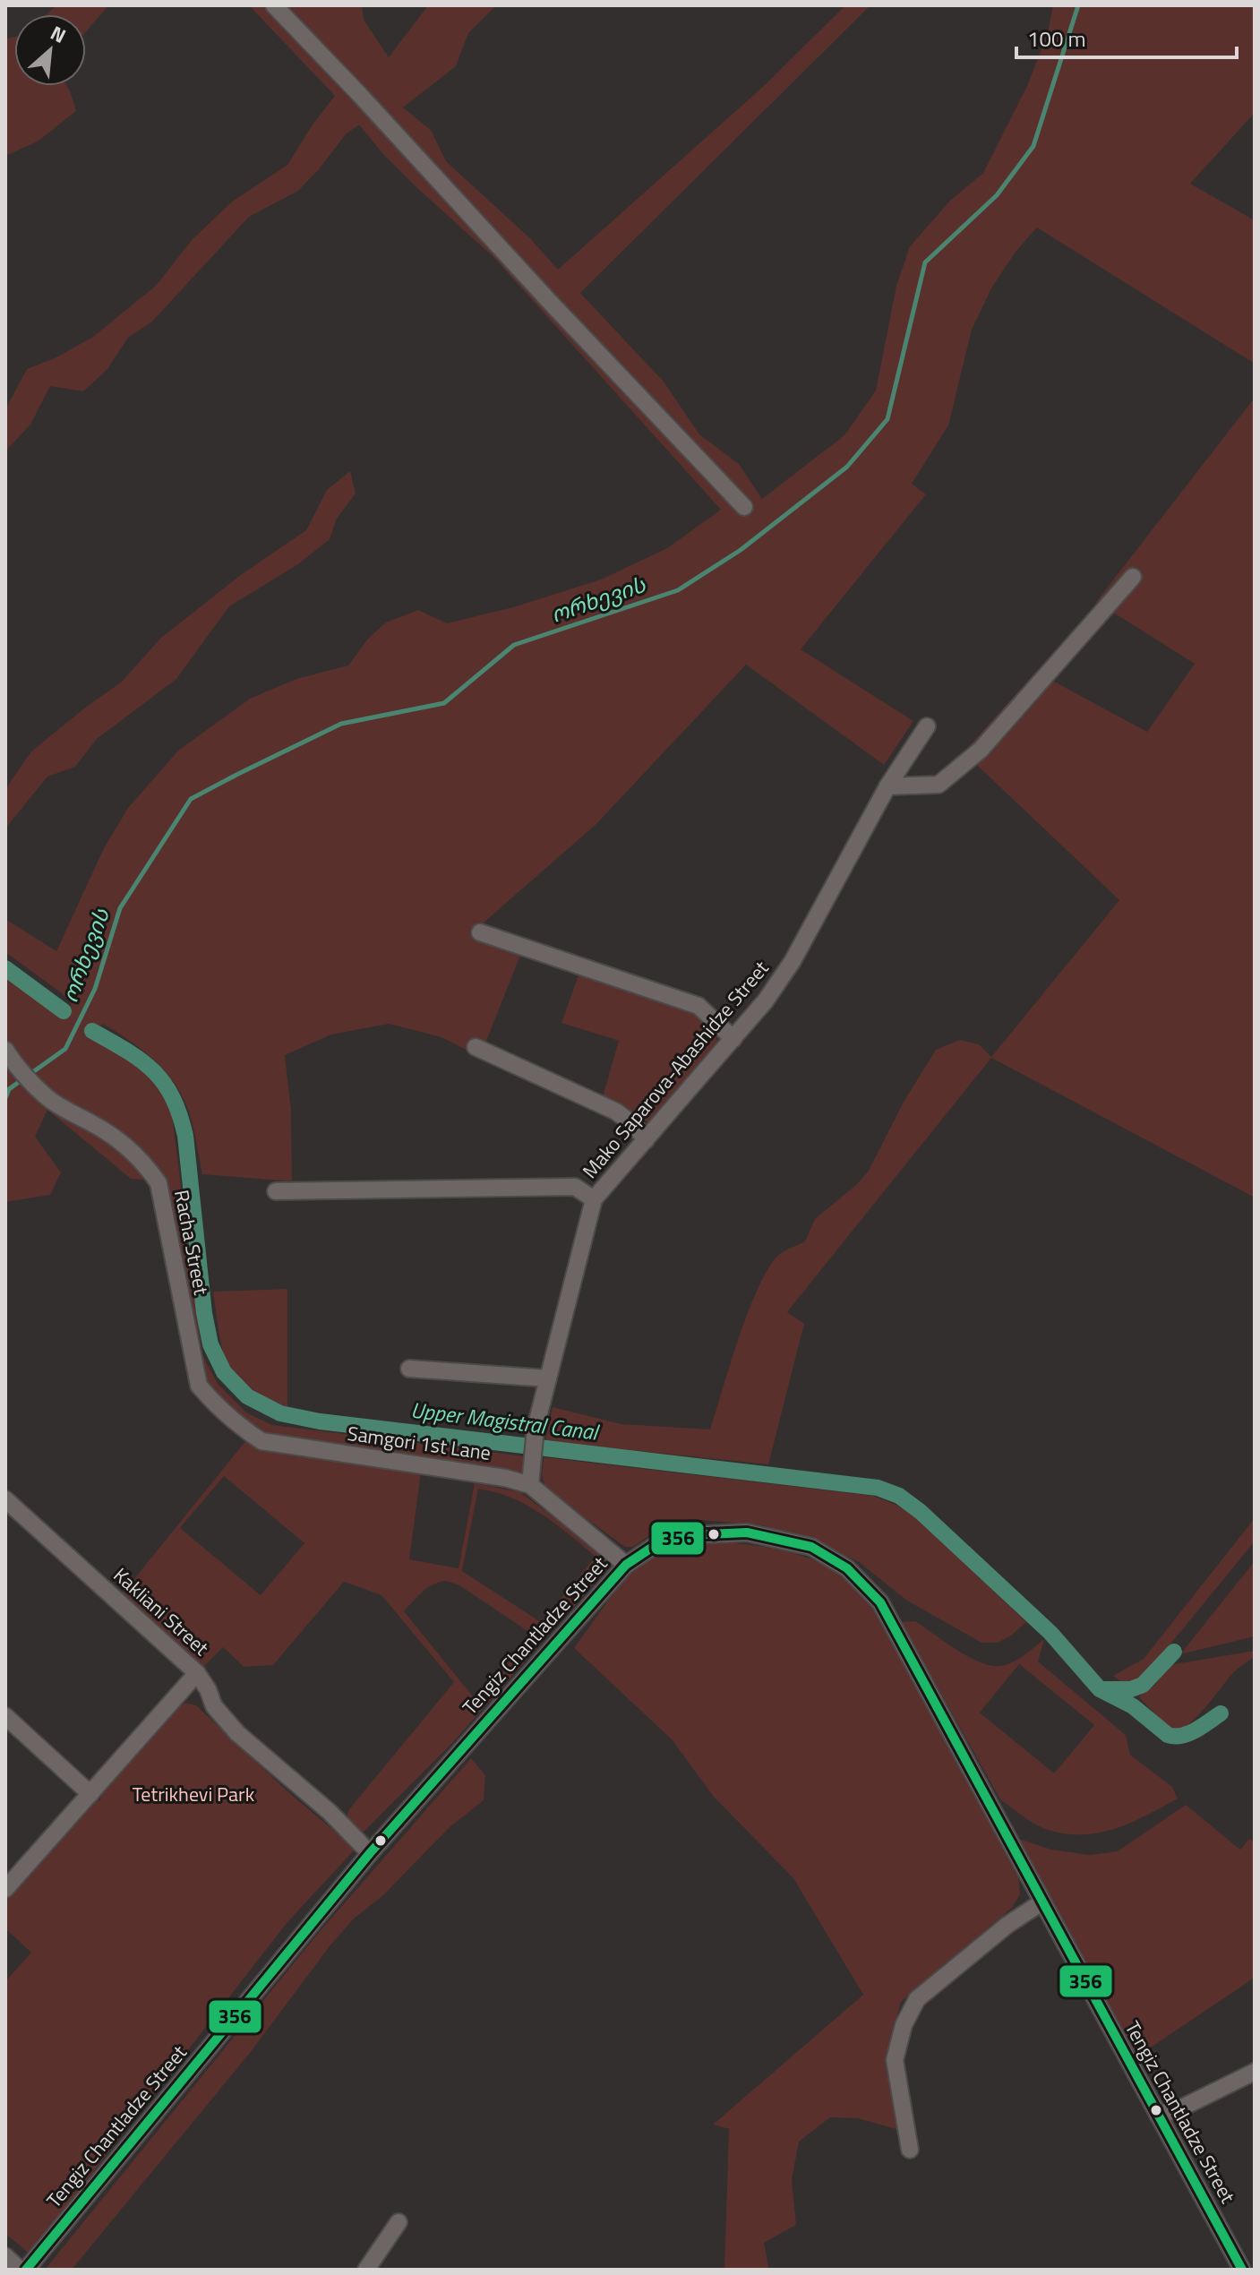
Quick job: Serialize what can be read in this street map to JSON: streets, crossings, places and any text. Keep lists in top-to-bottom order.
{
  "streets": {
    "street": [
      "Mako Saparova-Abashidze Street",
      "Racha Street",
      "Samgori 1st Lane",
      "Kakliani Street",
      "Tengiz Chantladze Street"
    ]
  },
  "crossings": [
    ["Mako Saparova-Abashidze Street", "Samgori 1st Lane"],
    ["Racha Street", "Samgori 1st Lane"],
    ["Samgori 1st Lane", "Tengiz Chantladze Street"],
    ["Kakliani Street", "Tengiz Chantladze Street"]
  ],
  "water": ["ორხევის", "Upper Magistral Canal"],
  "parks": ["Tetrikhevi Park"],
  "lines": ["transit line 356"],
  "scale_bar": "100 m",
  "north": "top right"
}
